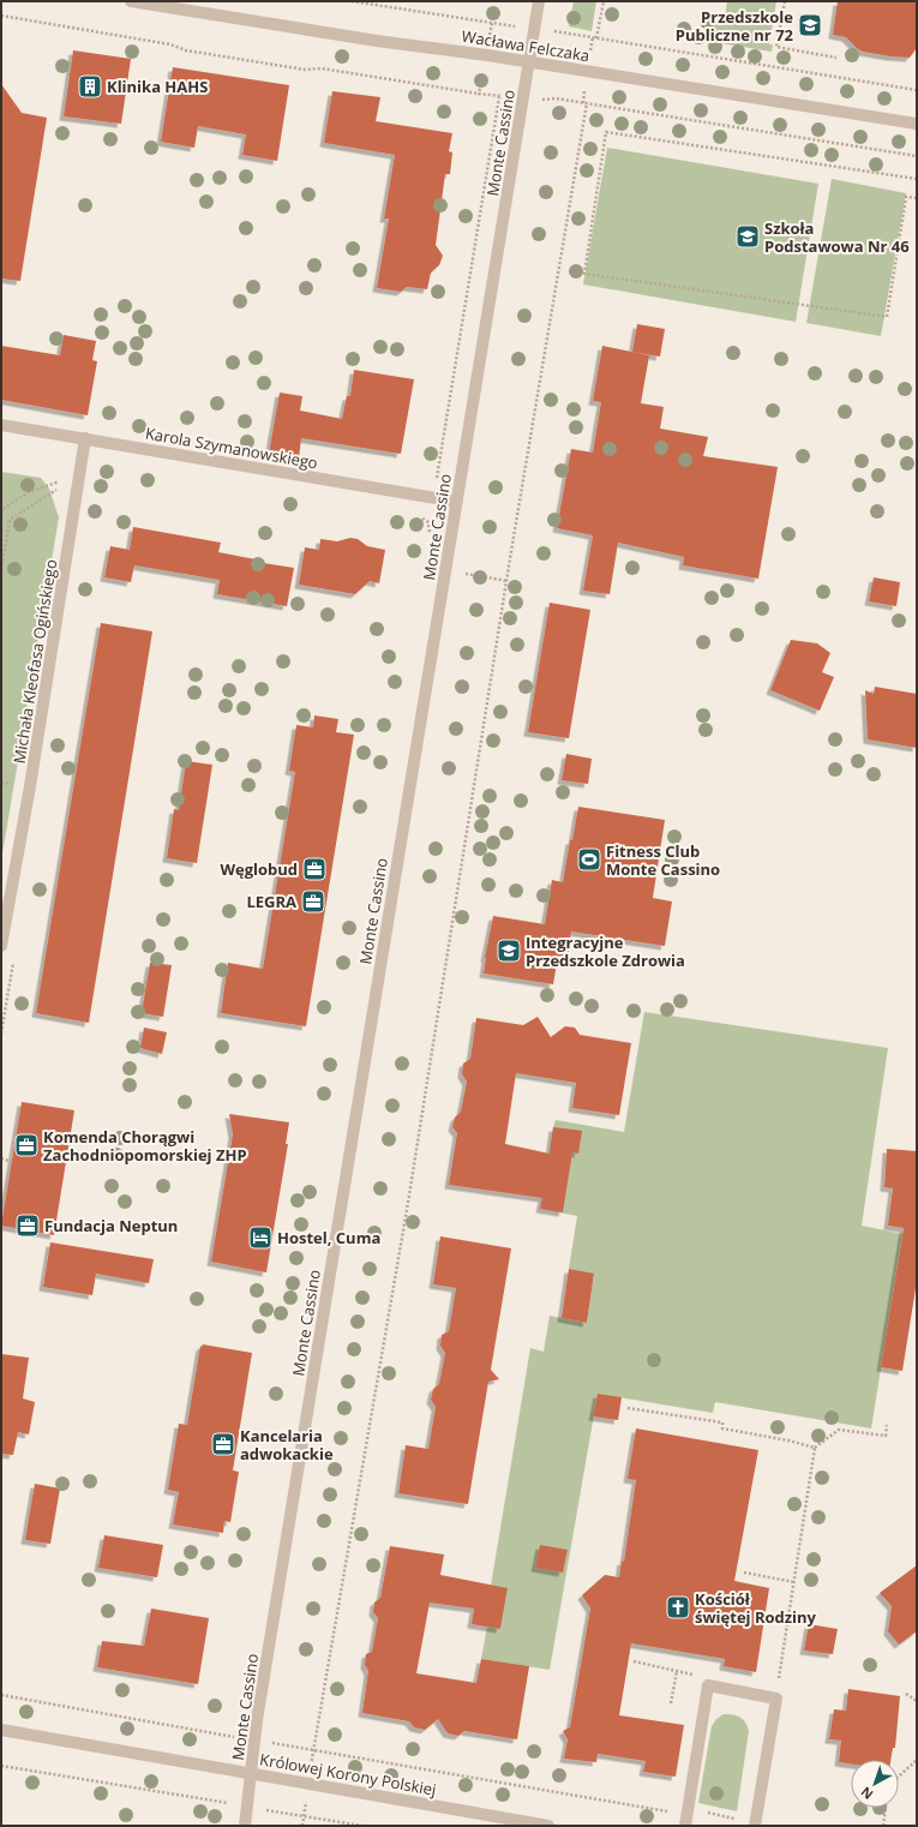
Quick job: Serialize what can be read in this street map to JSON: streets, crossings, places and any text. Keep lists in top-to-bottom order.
{
  "streets": {
    "street": [
      "Wacława Felczaka",
      "Monte Cassino",
      "Karola Szymanowskiego",
      "Michała Kleofasa Ogińskiego",
      "Królowej Korony Polskiej"
    ]
  },
  "crossings": [
    ["Wacława Felczaka", "Monte Cassino"],
    ["Monte Cassino", "Karola Szymanowskiego"],
    ["Monte Cassino", "Królowej Korony Polskiej"],
    ["Karola Szymanowskiego", "Michała Kleofasa Ogińskiego"]
  ],
  "places": {
    "school or university": ["Przedszkole Publiczne nr 72", "Szkoła Podstawowa Nr 46", "Integracyjne Przedszkole Zdrowia"],
    "building": ["Klinika HAHS"],
    "sports": ["Fitness Club Monte Cassino"],
    "office": [
      "Węglobud",
      "LEGRA",
      "Komenda Chorągwi Zachodniopomorskiej ZHP",
      "Fundacja Neptun",
      "Kancelaria adwokackie"
    ],
    "hotel": ["Hostel, Cuma"],
    "church": ["Kościół świętej Rodziny"]
  },
  "north": "bottom left"
}
